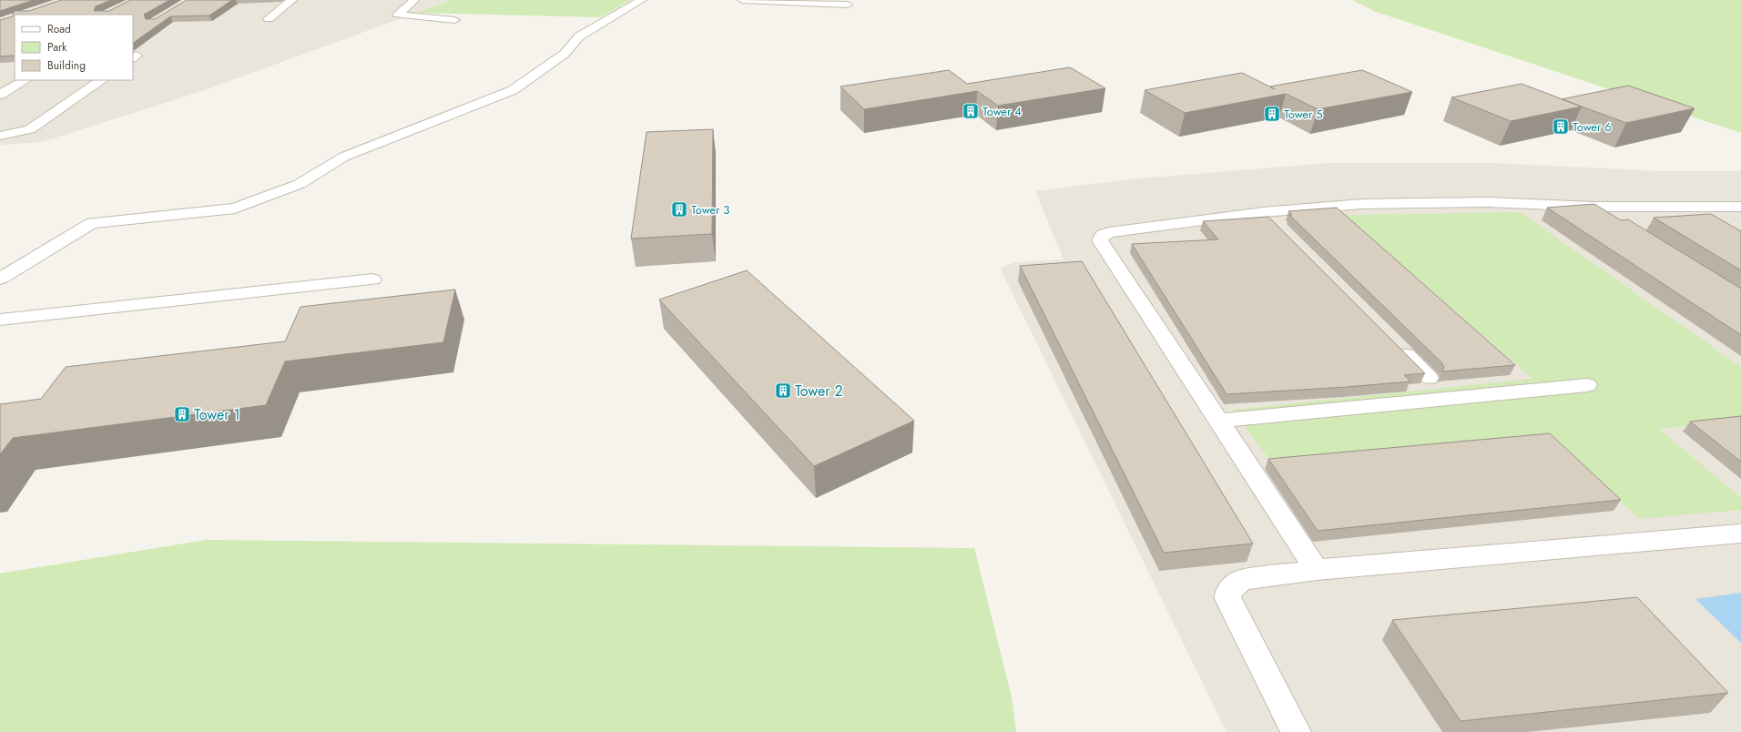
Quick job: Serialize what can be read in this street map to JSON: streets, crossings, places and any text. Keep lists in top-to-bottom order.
{
  "places": {
    "building": [
      "Tower 4",
      "Tower 5",
      "Tower 6",
      "Tower 3",
      "Tower 2",
      "Tower 1"
    ]
  },
  "legend": ["Road", "Park", "Building"]
}
